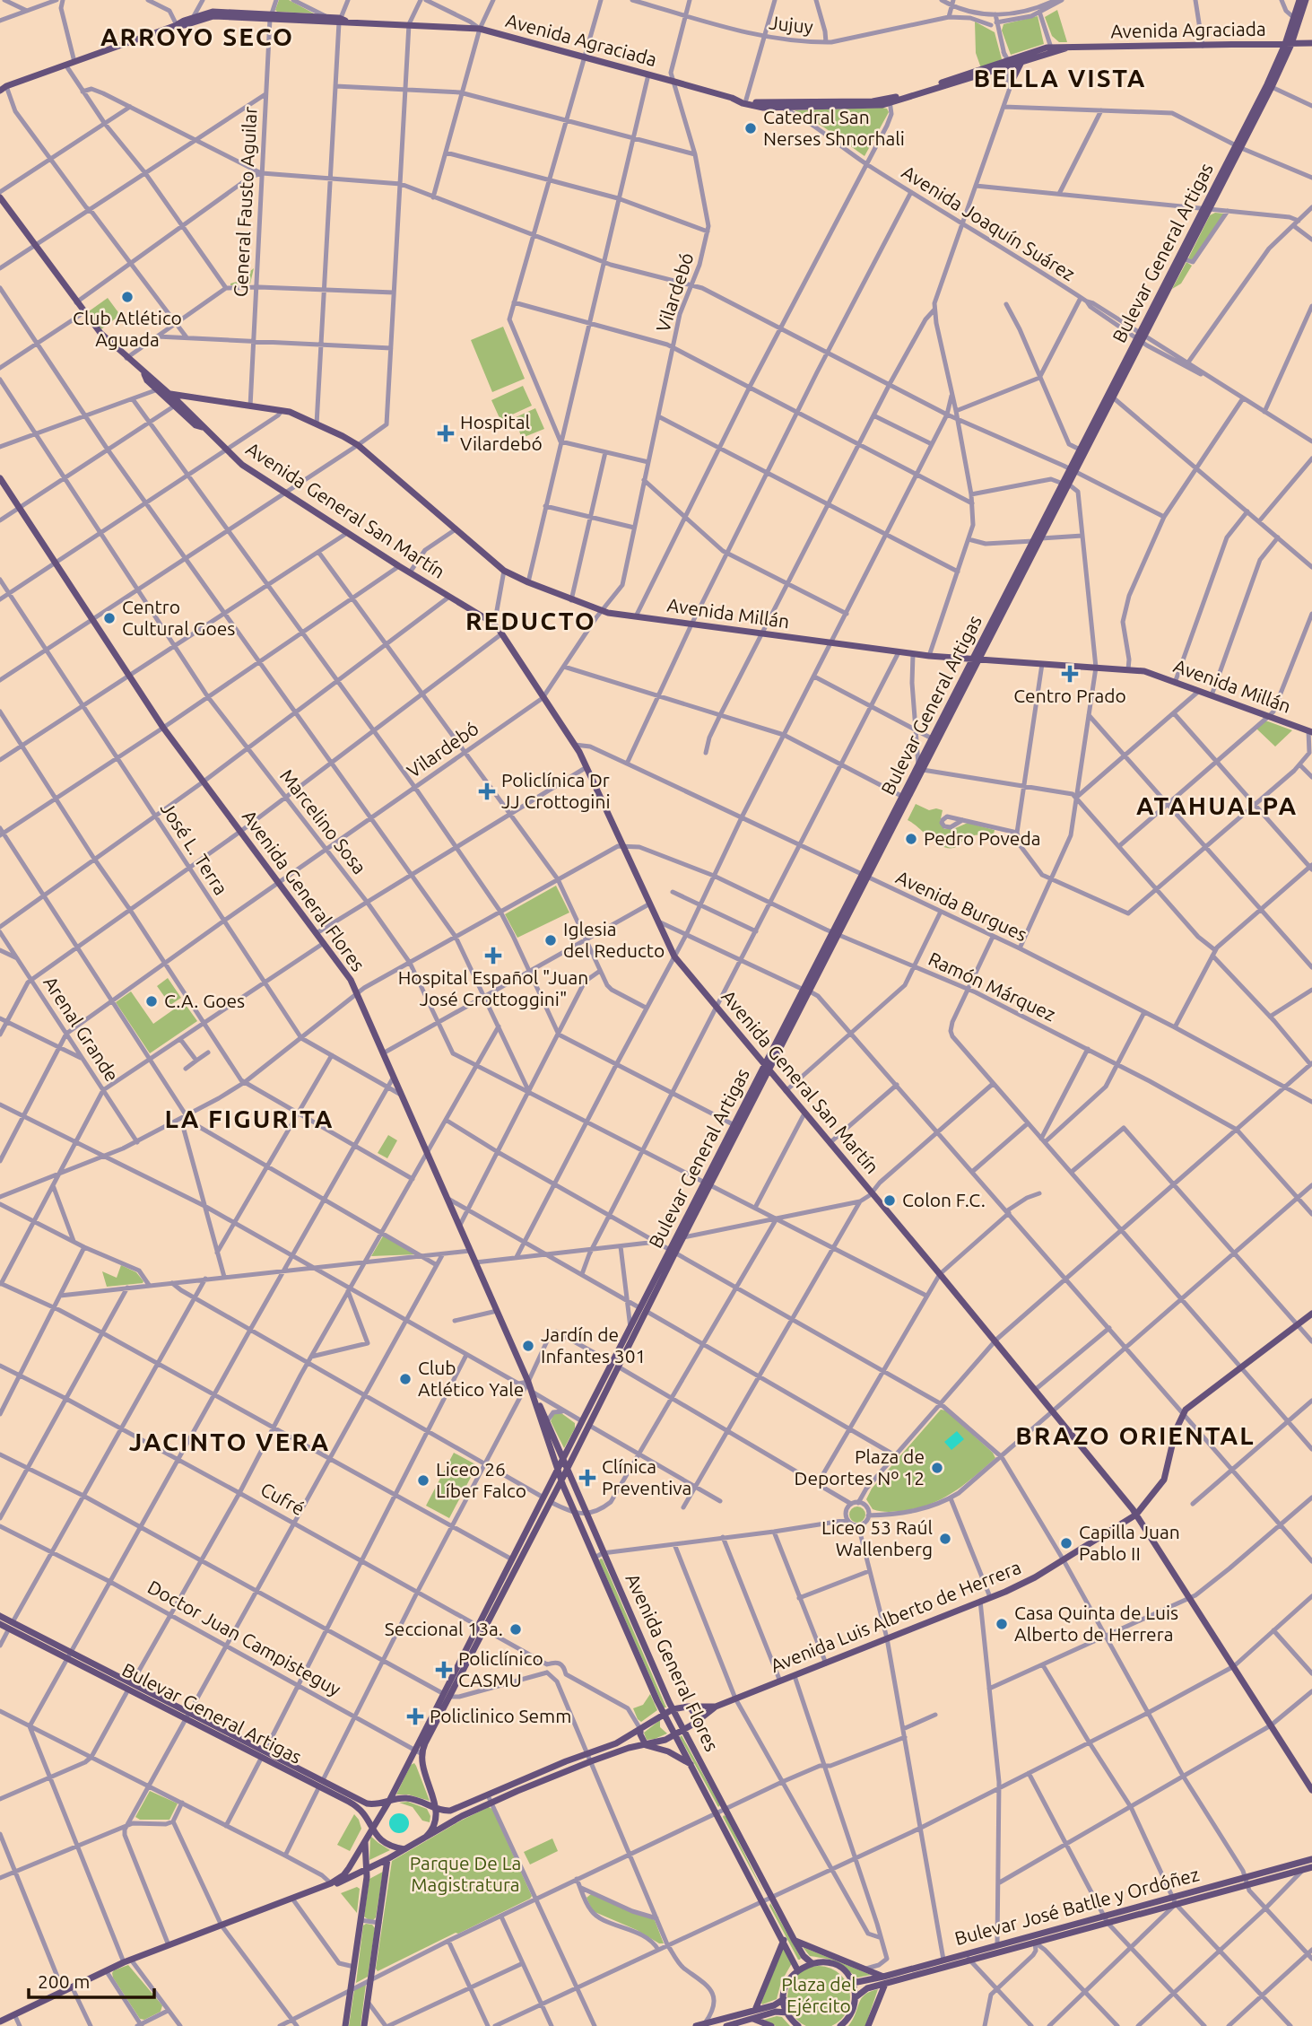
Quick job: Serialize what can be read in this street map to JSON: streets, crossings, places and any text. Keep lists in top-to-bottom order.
{
  "streets": {
    "main road": [
      "Avenida Agraciada",
      "Bulevar General Artigas",
      "Avenida General San Martín",
      "Avenida Millán",
      "Avenida General Flores",
      "Cufré",
      "Avenida Luis Alberto de Herrera",
      "Bulevar José Batlle y Ordóñez"
    ],
    "street": [
      "Jujuy",
      "General Fausto Aguilar",
      "Avenida Joaquín Suárez",
      "Vilardebó",
      "Marcelino Sosa",
      "José L. Terra",
      "Avenida Burgues",
      "Ramón Márquez",
      "Arenal Grande",
      "Doctor Juan Campisteguy"
    ]
  },
  "crossings": [
    ["Jujuy", "Vilardebó"],
    ["Avenida Agraciada", "General Fausto Aguilar"],
    ["Avenida Agraciada", "Avenida Joaquín Suárez"],
    ["Avenida Agraciada", "Bulevar General Artigas"],
    ["Avenida Agraciada", "Vilardebó"],
    ["General Fausto Aguilar", "Avenida Millán"],
    ["Avenida Joaquín Suárez", "Bulevar General Artigas"],
    ["Bulevar General Artigas", "Avenida General San Martín"],
    ["Bulevar General Artigas", "Avenida Millán"],
    ["Bulevar General Artigas", "Marcelino Sosa"],
    ["Bulevar General Artigas", "Avenida General Flores"],
    ["Bulevar General Artigas", "Avenida Burgues"],
    ["Bulevar General Artigas", "Ramón Márquez"],
    ["Bulevar General Artigas", "Cufré"],
    ["Bulevar General Artigas", "Avenida Luis Alberto de Herrera"],
    ["Bulevar General Artigas", "Doctor Juan Campisteguy"],
    ["Vilardebó", "Avenida General San Martín"],
    ["Vilardebó", "Avenida Millán"],
    ["Vilardebó", "Marcelino Sosa"],
    ["Vilardebó", "José L. Terra"],
    ["Vilardebó", "Avenida General Flores"],
    ["Vilardebó", "Arenal Grande"],
    ["Avenida General San Martín", "Avenida Millán"],
    ["Avenida General San Martín", "Avenida Burgues"],
    ["Avenida General San Martín", "Ramón Márquez"],
    ["Avenida General San Martín", "Avenida Luis Alberto de Herrera"],
    ["José L. Terra", "Avenida General Flores"],
    ["Avenida General Flores", "Avenida Luis Alberto de Herrera"],
    ["Cufré", "Avenida Luis Alberto de Herrera"]
  ],
  "districts": [
    "ARROYO SECO",
    "BELLA VISTA",
    "REDUCTO",
    "ATAHUALPA",
    "LA FIGURITA",
    "BRAZO ORIENTAL",
    "JACINTO VERA"
  ],
  "parks": ["Parque De La Magistratura", "Plaza del Ejército"],
  "places": {
    "other": [
      "Catedral San Nerses Shnorhali",
      "Club Atlético Aguada",
      "Centro Cultural Goes",
      "Pedro Poveda",
      "Iglesia del Reducto",
      "C.A. Goes",
      "Colon F.C.",
      "Jardín de Infantes 301",
      "Club Atlético Yale",
      "Plaza de Deportes Nº 12",
      "Liceo 26 Líber Falco",
      "Liceo 53 Raúl Wallenberg",
      "Capilla Juan Pablo II",
      "Casa Quinta de Luis Alberto de Herrera",
      "Seccional 13a."
    ],
    "health": [
      "Hospital Vilardebó",
      "Centro Prado",
      "Policlínica Dr JJ Crottogini",
      "Hospital Español \"Juan José Crottoggini\"",
      "Clínica Preventiva",
      "Policlínico CASMU",
      "Policlinico Semm"
    ]
  },
  "scale_bar": "200 m"
}
